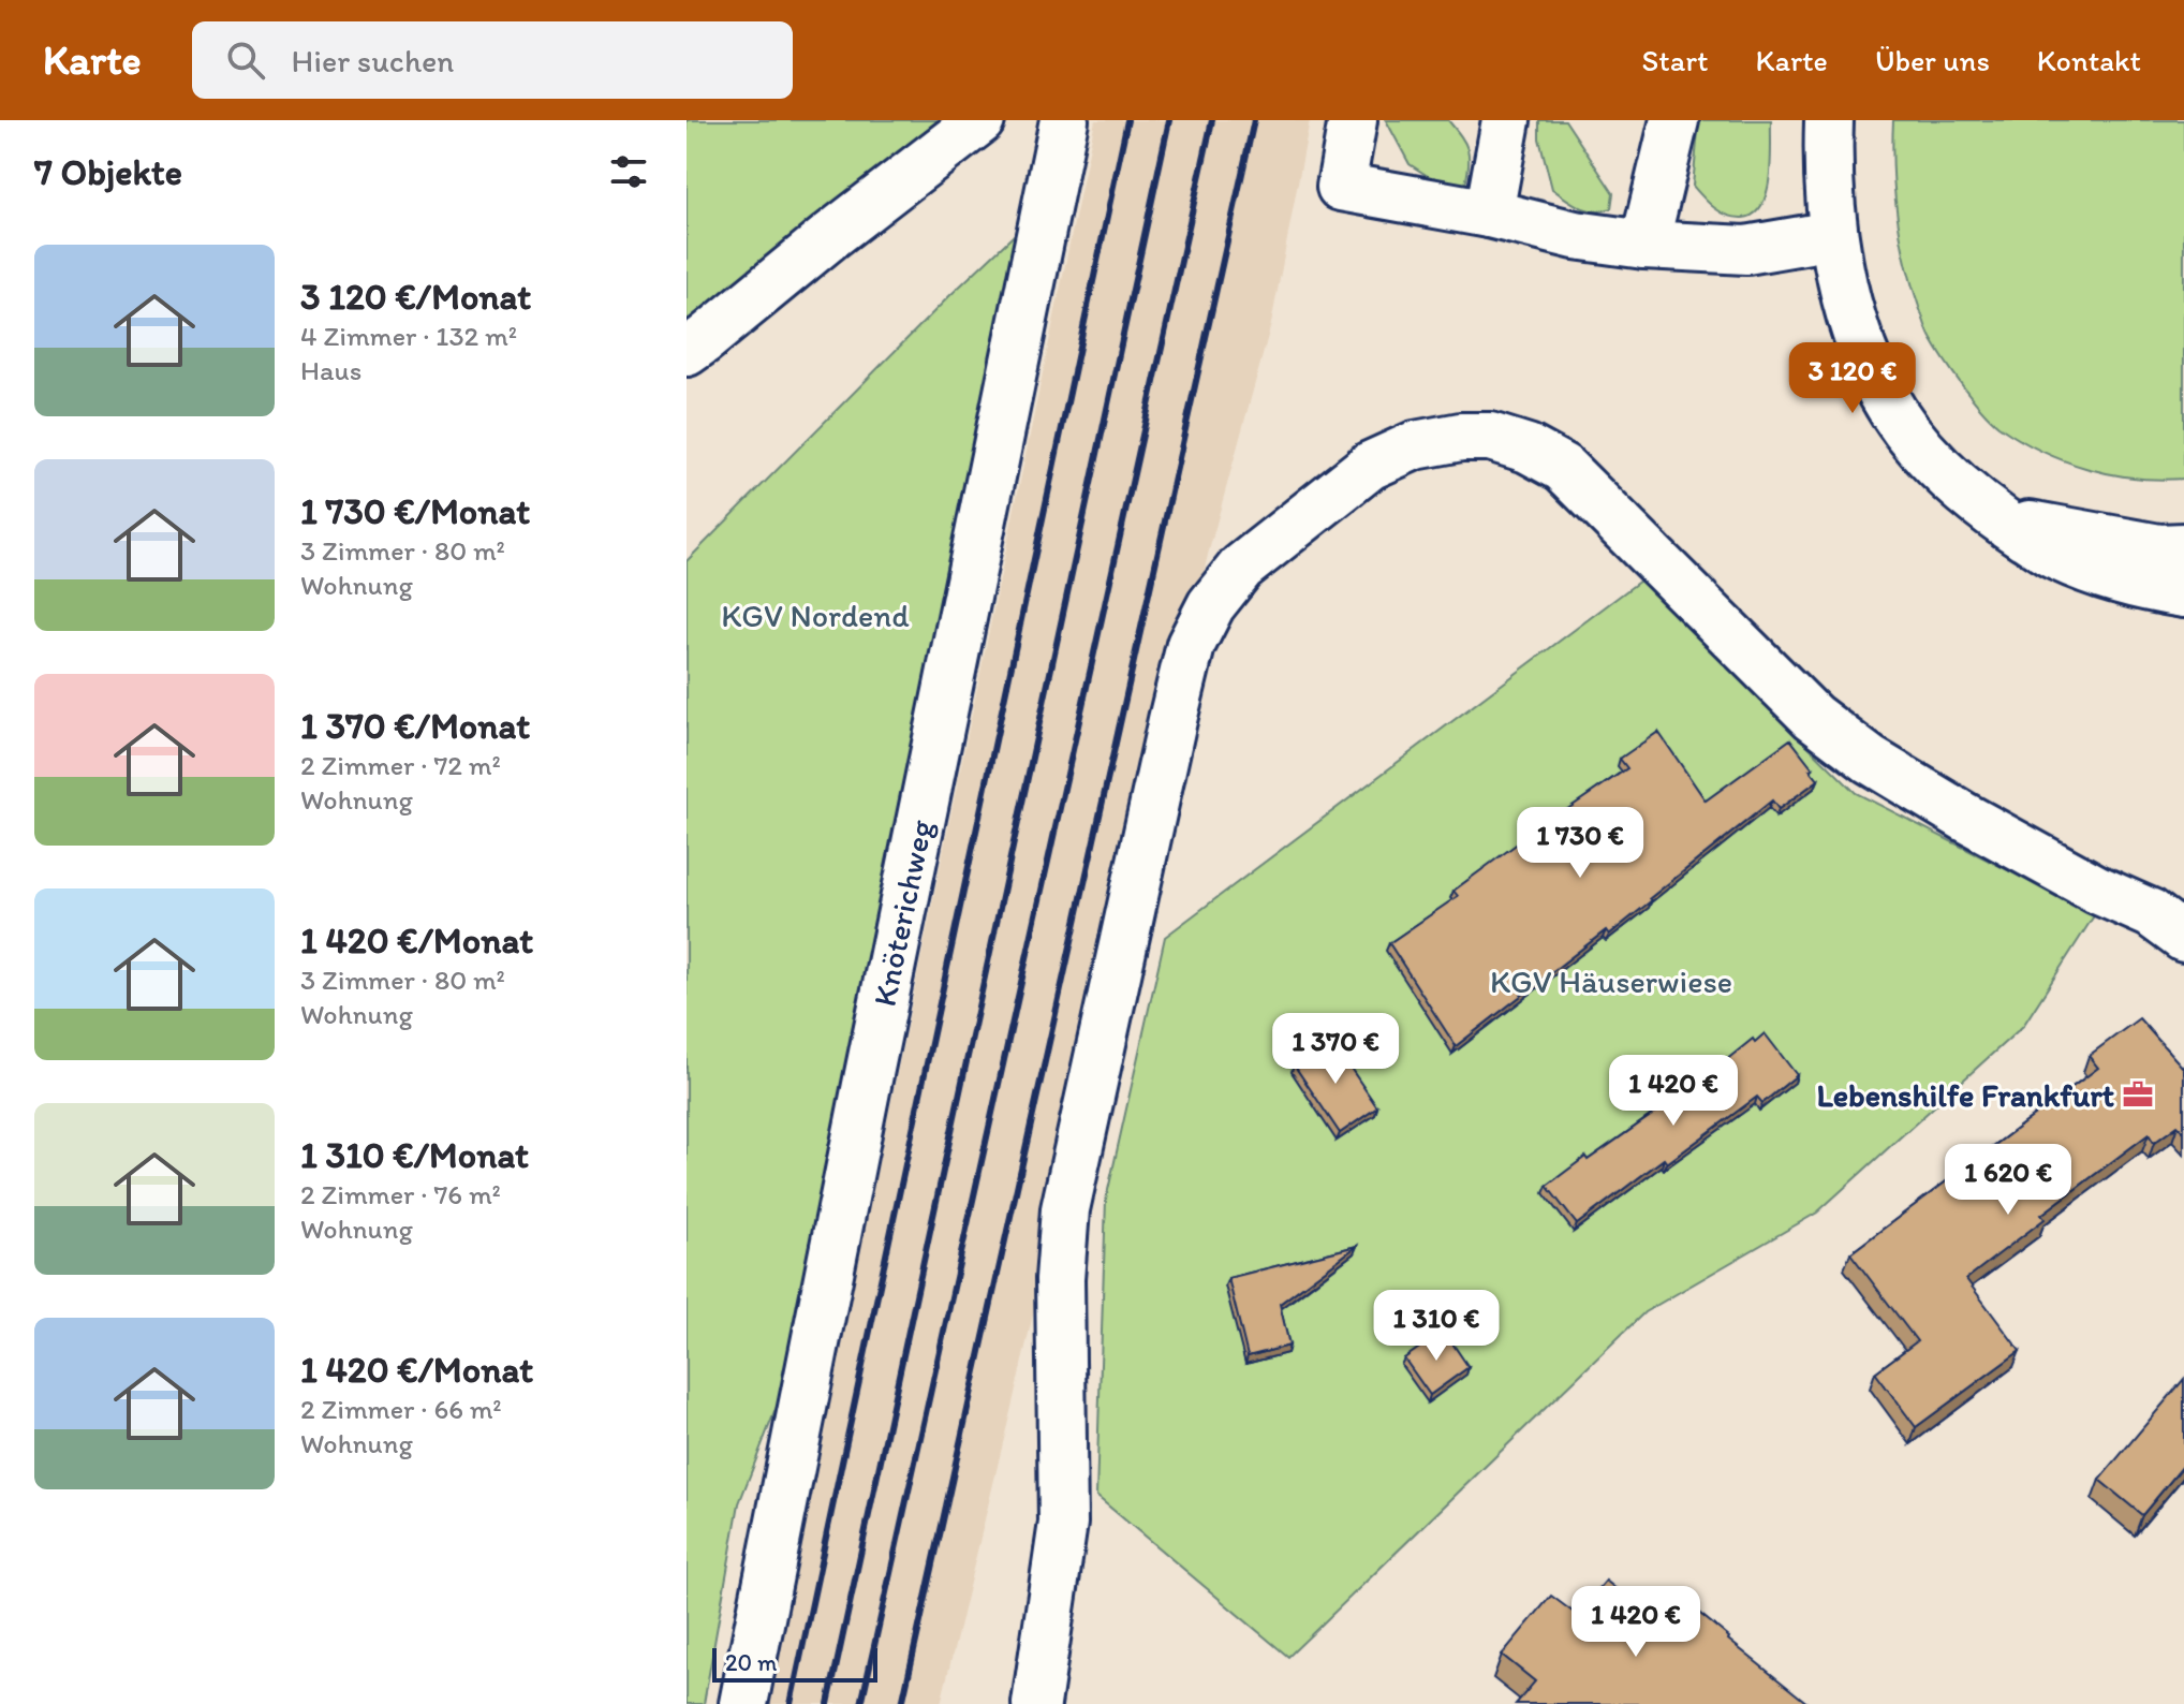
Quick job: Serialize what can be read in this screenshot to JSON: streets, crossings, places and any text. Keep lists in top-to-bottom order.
{
  "streets": {
    "street": ["Knöterichweg"]
  },
  "parks": ["KGV Nordend", "KGV Häuserwiese"],
  "places": {
    "office": ["Lebenshilfe Frankfurt"]
  },
  "scale_bar": "20 m",
  "page": {
    "header": "Karte",
    "search": "Hier suchen",
    "nav": [
      "Start",
      "Karte",
      "Über uns",
      "Kontakt"
    ],
    "heading": "7 Objekte",
    "list": [
      {
        "name": "3 120 €/Monat",
        "note": "4 Zimmer · 132 m² · Haus"
      },
      {
        "name": "1 730 €/Monat",
        "note": "3 Zimmer · 80 m² · Wohnung"
      },
      {
        "name": "1 370 €/Monat",
        "note": "2 Zimmer · 72 m² · Wohnung"
      },
      {
        "name": "1 420 €/Monat",
        "note": "3 Zimmer · 80 m² · Wohnung"
      },
      {
        "name": "1 310 €/Monat",
        "note": "2 Zimmer · 76 m² · Wohnung"
      },
      {
        "name": "1 420 €/Monat",
        "note": "2 Zimmer · 66 m² · Wohnung"
      }
    ],
    "price": [
      "3 120 €",
      "1 730 €",
      "1 370 €",
      "1 420 €",
      "1 620 €",
      "1 310 €",
      "1 420 €"
    ],
    "scale": "20 m"
  }
}
